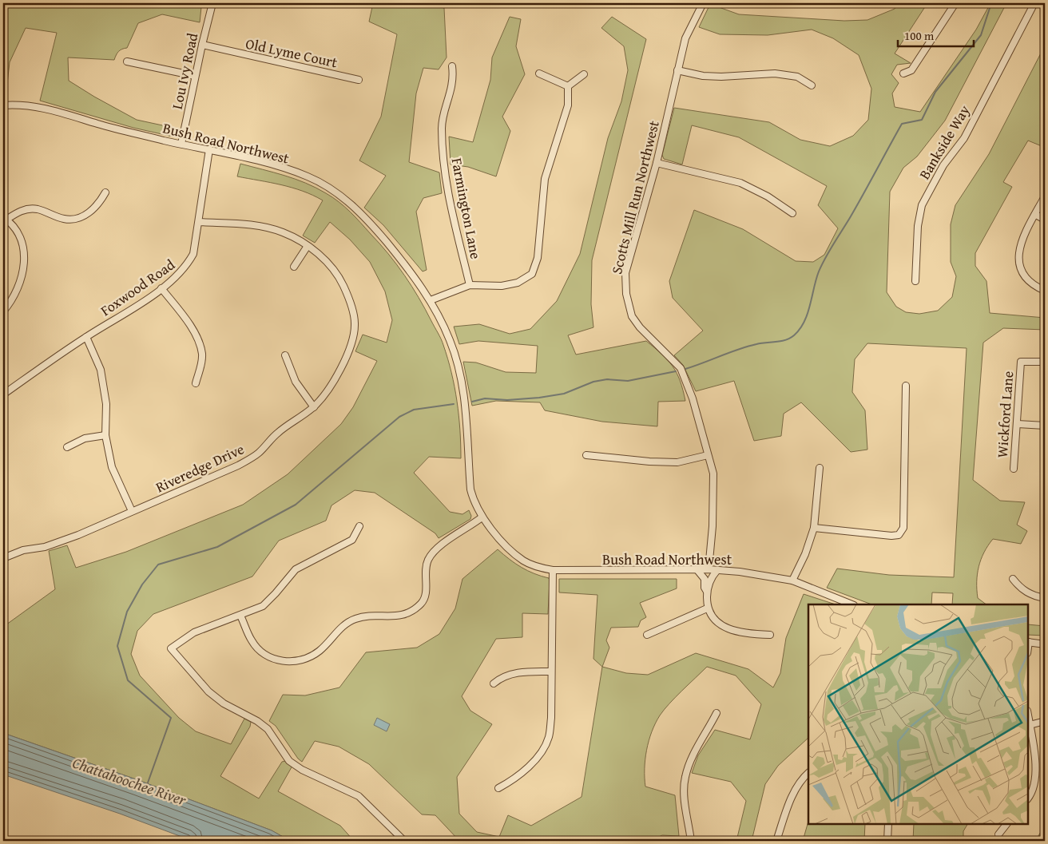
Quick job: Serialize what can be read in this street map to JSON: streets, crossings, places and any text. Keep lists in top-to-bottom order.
{
  "streets": {
    "street": [
      "Old Lyme Court",
      "Lou Ivy Road",
      "Bankside Way",
      "Bush Road Northwest",
      "Scotts Mill Run Northwest",
      "Farmington Lane",
      "Foxwood Road",
      "Wickford Lane",
      "Riveredge Drive"
    ]
  },
  "crossings": [
    ["Old Lyme Court", "Lou Ivy Road"],
    ["Lou Ivy Road", "Bush Road Northwest"],
    ["Bush Road Northwest", "Scotts Mill Run Northwest"],
    ["Bush Road Northwest", "Foxwood Road"],
    ["Foxwood Road", "Riveredge Drive"]
  ],
  "water": ["Chattahoochee River"],
  "scale_bar": "100 m"
}
